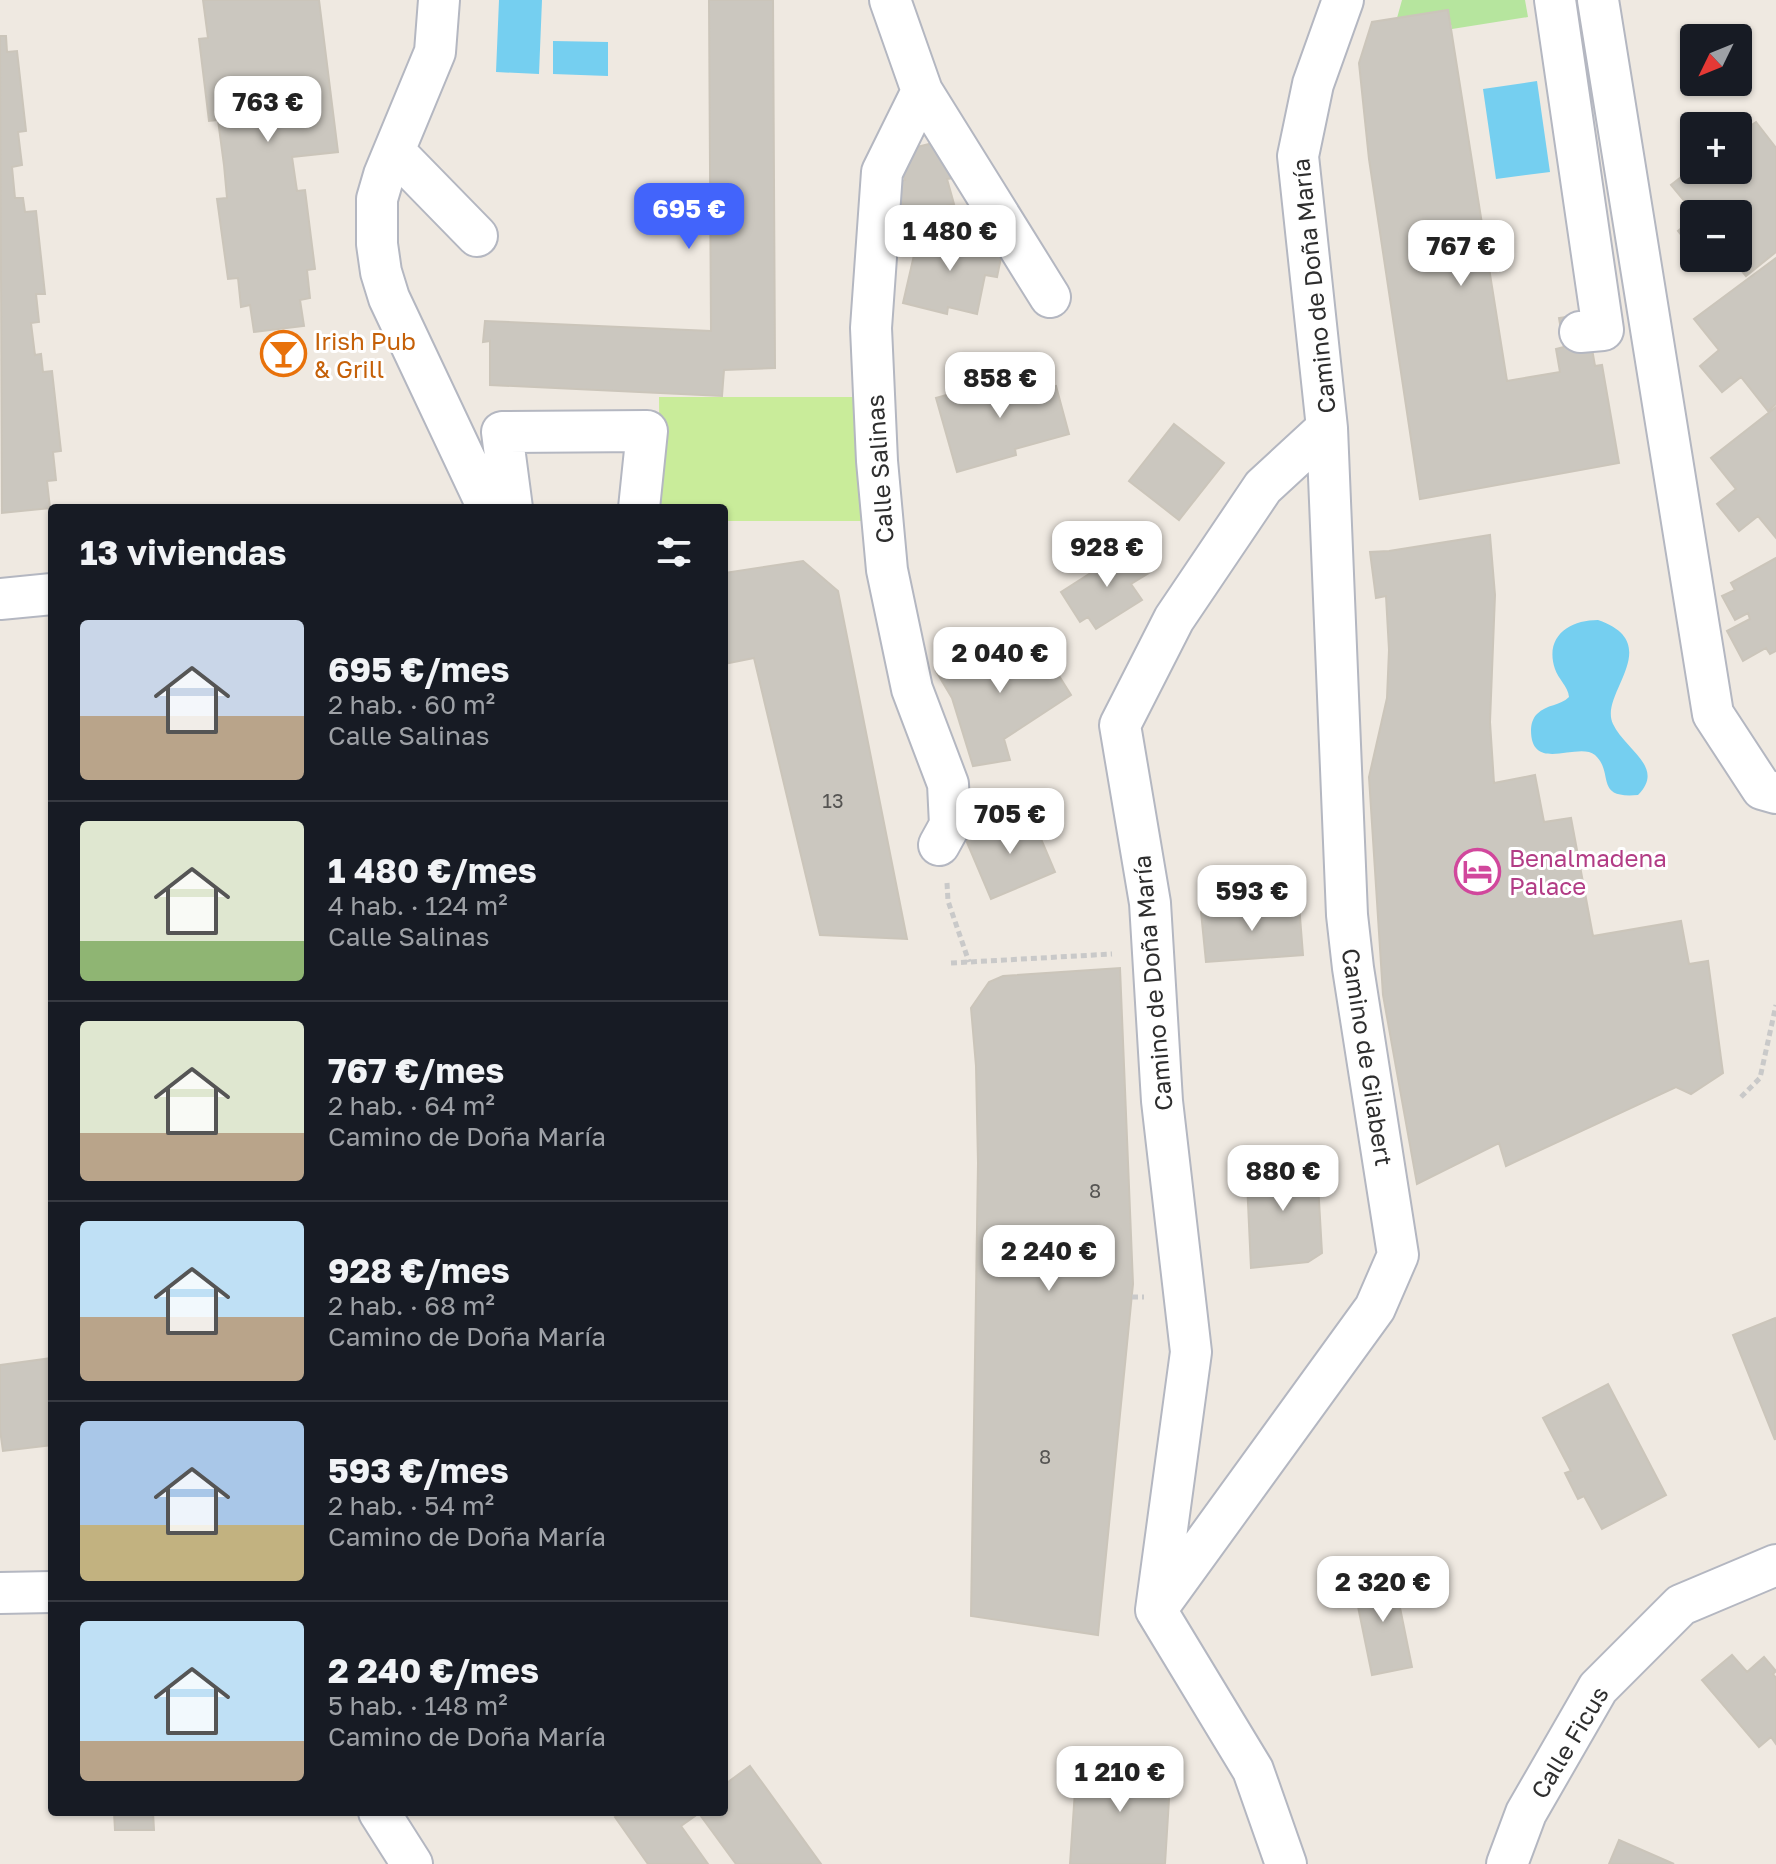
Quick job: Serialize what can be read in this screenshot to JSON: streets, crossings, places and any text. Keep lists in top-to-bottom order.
{
  "streets": {
    "street": [
      "Camino de Doña María",
      "Calle Salinas",
      "Camino de Gilabert",
      "Calle Ficus"
    ]
  },
  "crossings": [
    ["Camino de Doña María", "Camino de Gilabert"]
  ],
  "places": {
    "bar": ["Irish Pub & Grill"],
    "hotel": ["Benalmadena Palace"]
  },
  "house_numbers": ["13", "8", "8"],
  "north": "bottom left",
  "page": {
    "map_buttons": ["+", "−"],
    "price": [
      "763 €",
      "695 €",
      "1 480 €",
      "767 €",
      "858 €",
      "928 €",
      "2 040 €",
      "705 €",
      "593 €",
      "880 €",
      "2 240 €",
      "2 320 €",
      "1 210 €"
    ],
    "heading": "13 viviendas",
    "list": [
      {
        "name": "695 €/mes",
        "note": "2 hab. · 60 m² · Calle Salinas"
      },
      {
        "name": "1 480 €/mes",
        "note": "4 hab. · 124 m² · Calle Salinas"
      },
      {
        "name": "767 €/mes",
        "note": "2 hab. · 64 m² · Camino de Doña María"
      },
      {
        "name": "928 €/mes",
        "note": "2 hab. · 68 m² · Camino de Doña María"
      },
      {
        "name": "593 €/mes",
        "note": "2 hab. · 54 m² · Camino de Doña María"
      },
      {
        "name": "2 240 €/mes",
        "note": "5 hab. · 148 m² · Camino de Doña María"
      }
    ]
  }
}
